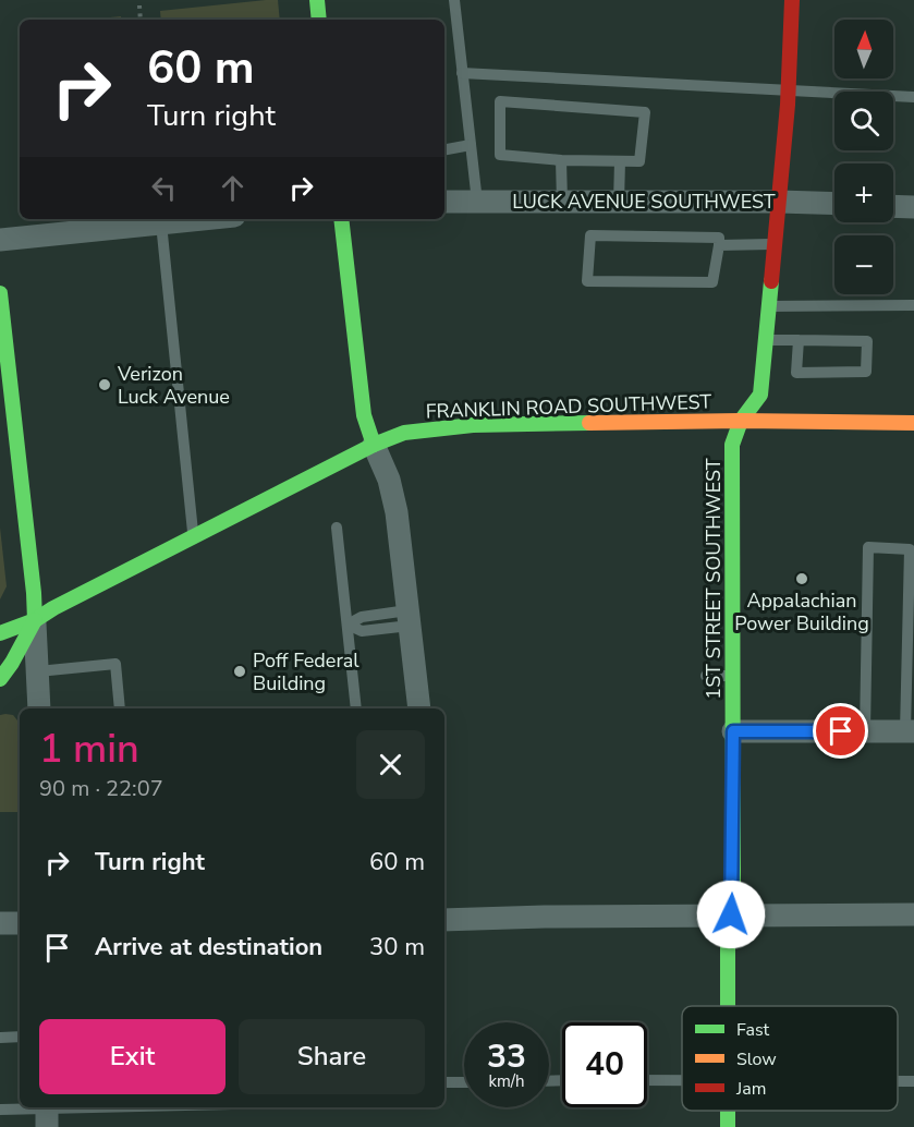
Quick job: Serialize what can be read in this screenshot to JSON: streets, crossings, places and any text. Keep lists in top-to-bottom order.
{
  "streets": {
    "street": ["LUCK AVENUE SOUTHWEST", "FRANKLIN ROAD SOUTHWEST", "1ST STREET SOUTHWEST"]
  },
  "crossings": [
    ["LUCK AVENUE SOUTHWEST", "1ST STREET SOUTHWEST"],
    ["FRANKLIN ROAD SOUTHWEST", "1ST STREET SOUTHWEST"]
  ],
  "places": ["Verizon Luck Avenue", "Appalachian Power Building", "Poff Federal Building"],
  "legend": ["Fast", "Slow", "Jam"],
  "north": "top",
  "page": {
    "map_buttons": ["+", "−"],
    "turn": ["60 m", "Turn right"],
    "heading": ["1 min", "90 m · 22:07"],
    "list": [
      {
        "name": "Turn right",
        "value": "60 m"
      },
      {
        "name": "Arrive at destination",
        "value": "30 m"
      }
    ],
    "buttons": ["Exit", "Share"],
    "speed": "33 km/h",
    "limit": "40"
  }
}
